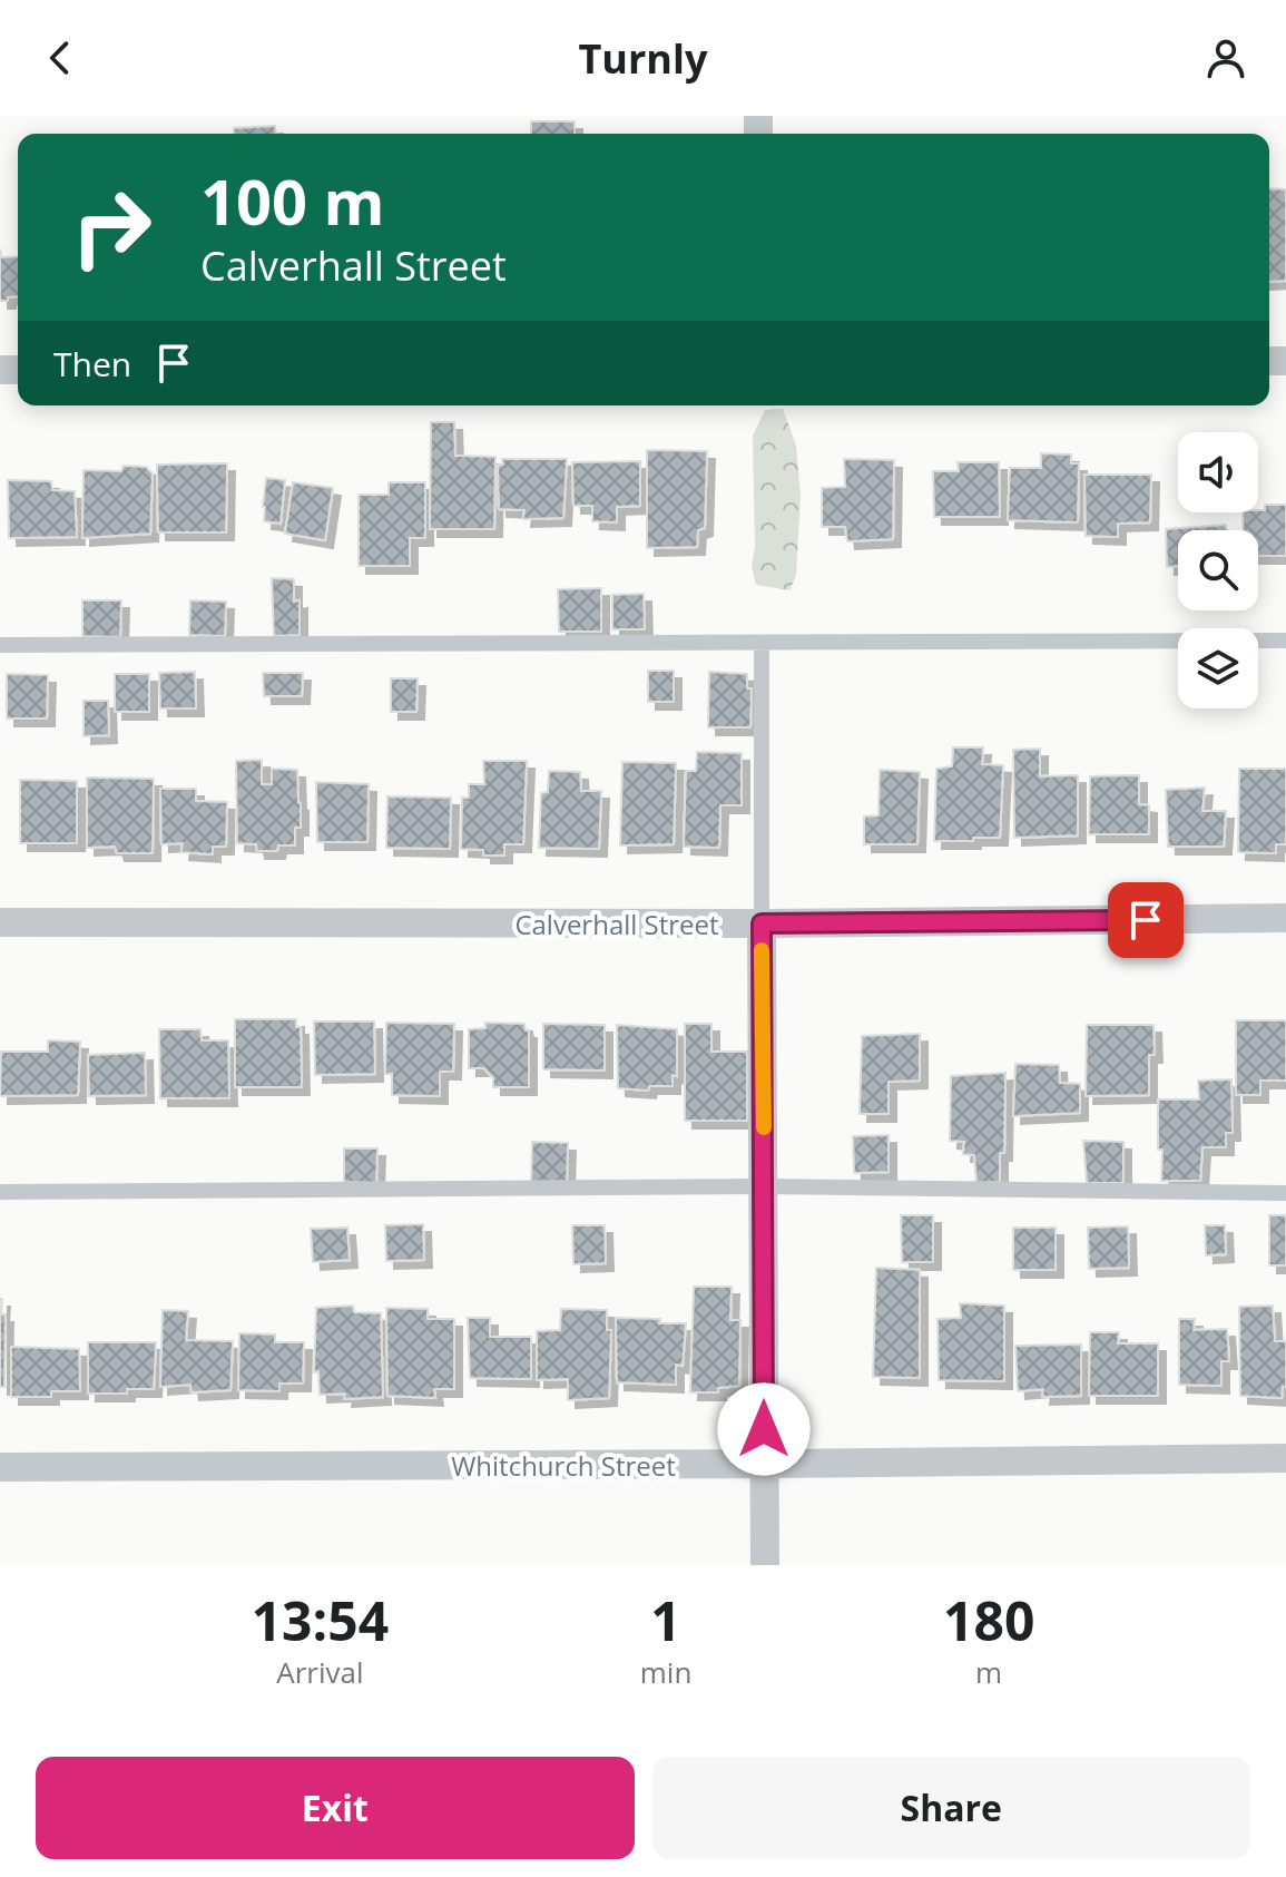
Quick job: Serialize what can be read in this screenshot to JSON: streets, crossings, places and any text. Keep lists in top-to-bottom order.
{
  "streets": {
    "street": ["Calverhall Street", "Whitchurch Street"]
  },
  "page": {
    "header": "Turnly",
    "turn": ["100 m", "Calverhall Street"],
    "then": "Then",
    "eta": [
      "13:54",
      "Arrival",
      "1",
      "min",
      "180",
      "m"
    ],
    "buttons": ["Exit", "Share"]
  }
}
